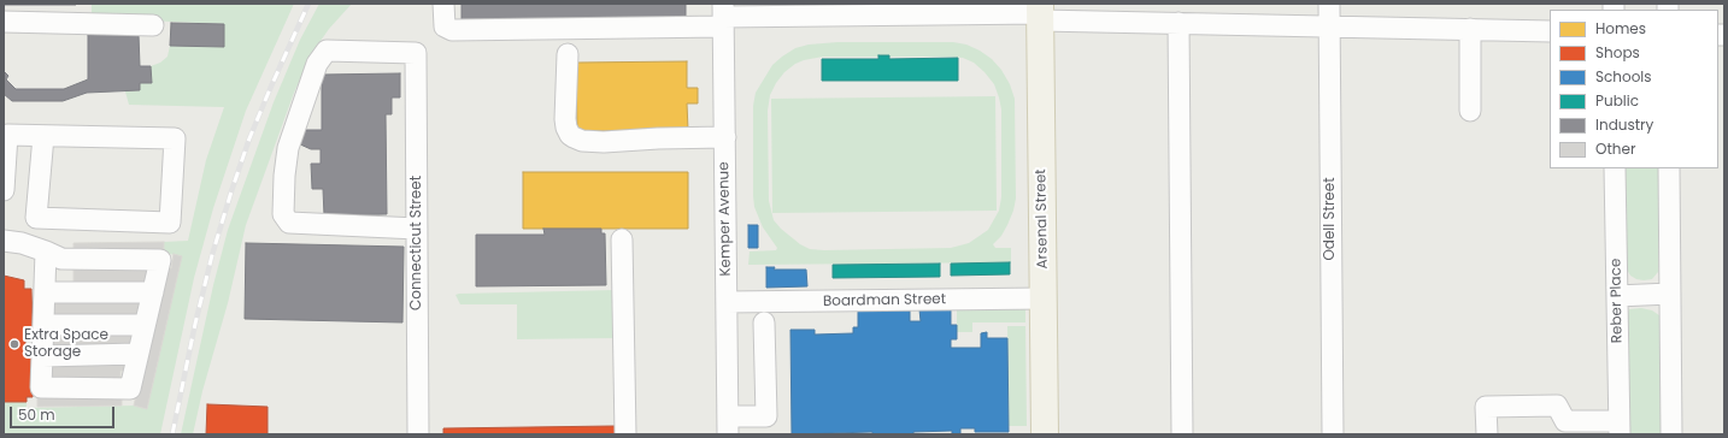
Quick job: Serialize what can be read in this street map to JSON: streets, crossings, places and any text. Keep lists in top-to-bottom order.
{
  "streets": {
    "main road": ["Arsenal Street"],
    "street": [
      "Kemper Avenue",
      "Odell Street",
      "Connecticut Street",
      "Boardman Street",
      "Reber Place"
    ]
  },
  "crossings": [
    ["Kemper Avenue", "Boardman Street"],
    ["Arsenal Street", "Boardman Street"]
  ],
  "places": ["Extra Space Storage"],
  "legend": [
    "Homes",
    "Shops",
    "Schools",
    "Public",
    "Industry",
    "Other"
  ],
  "scale_bar": "50 m"
}
